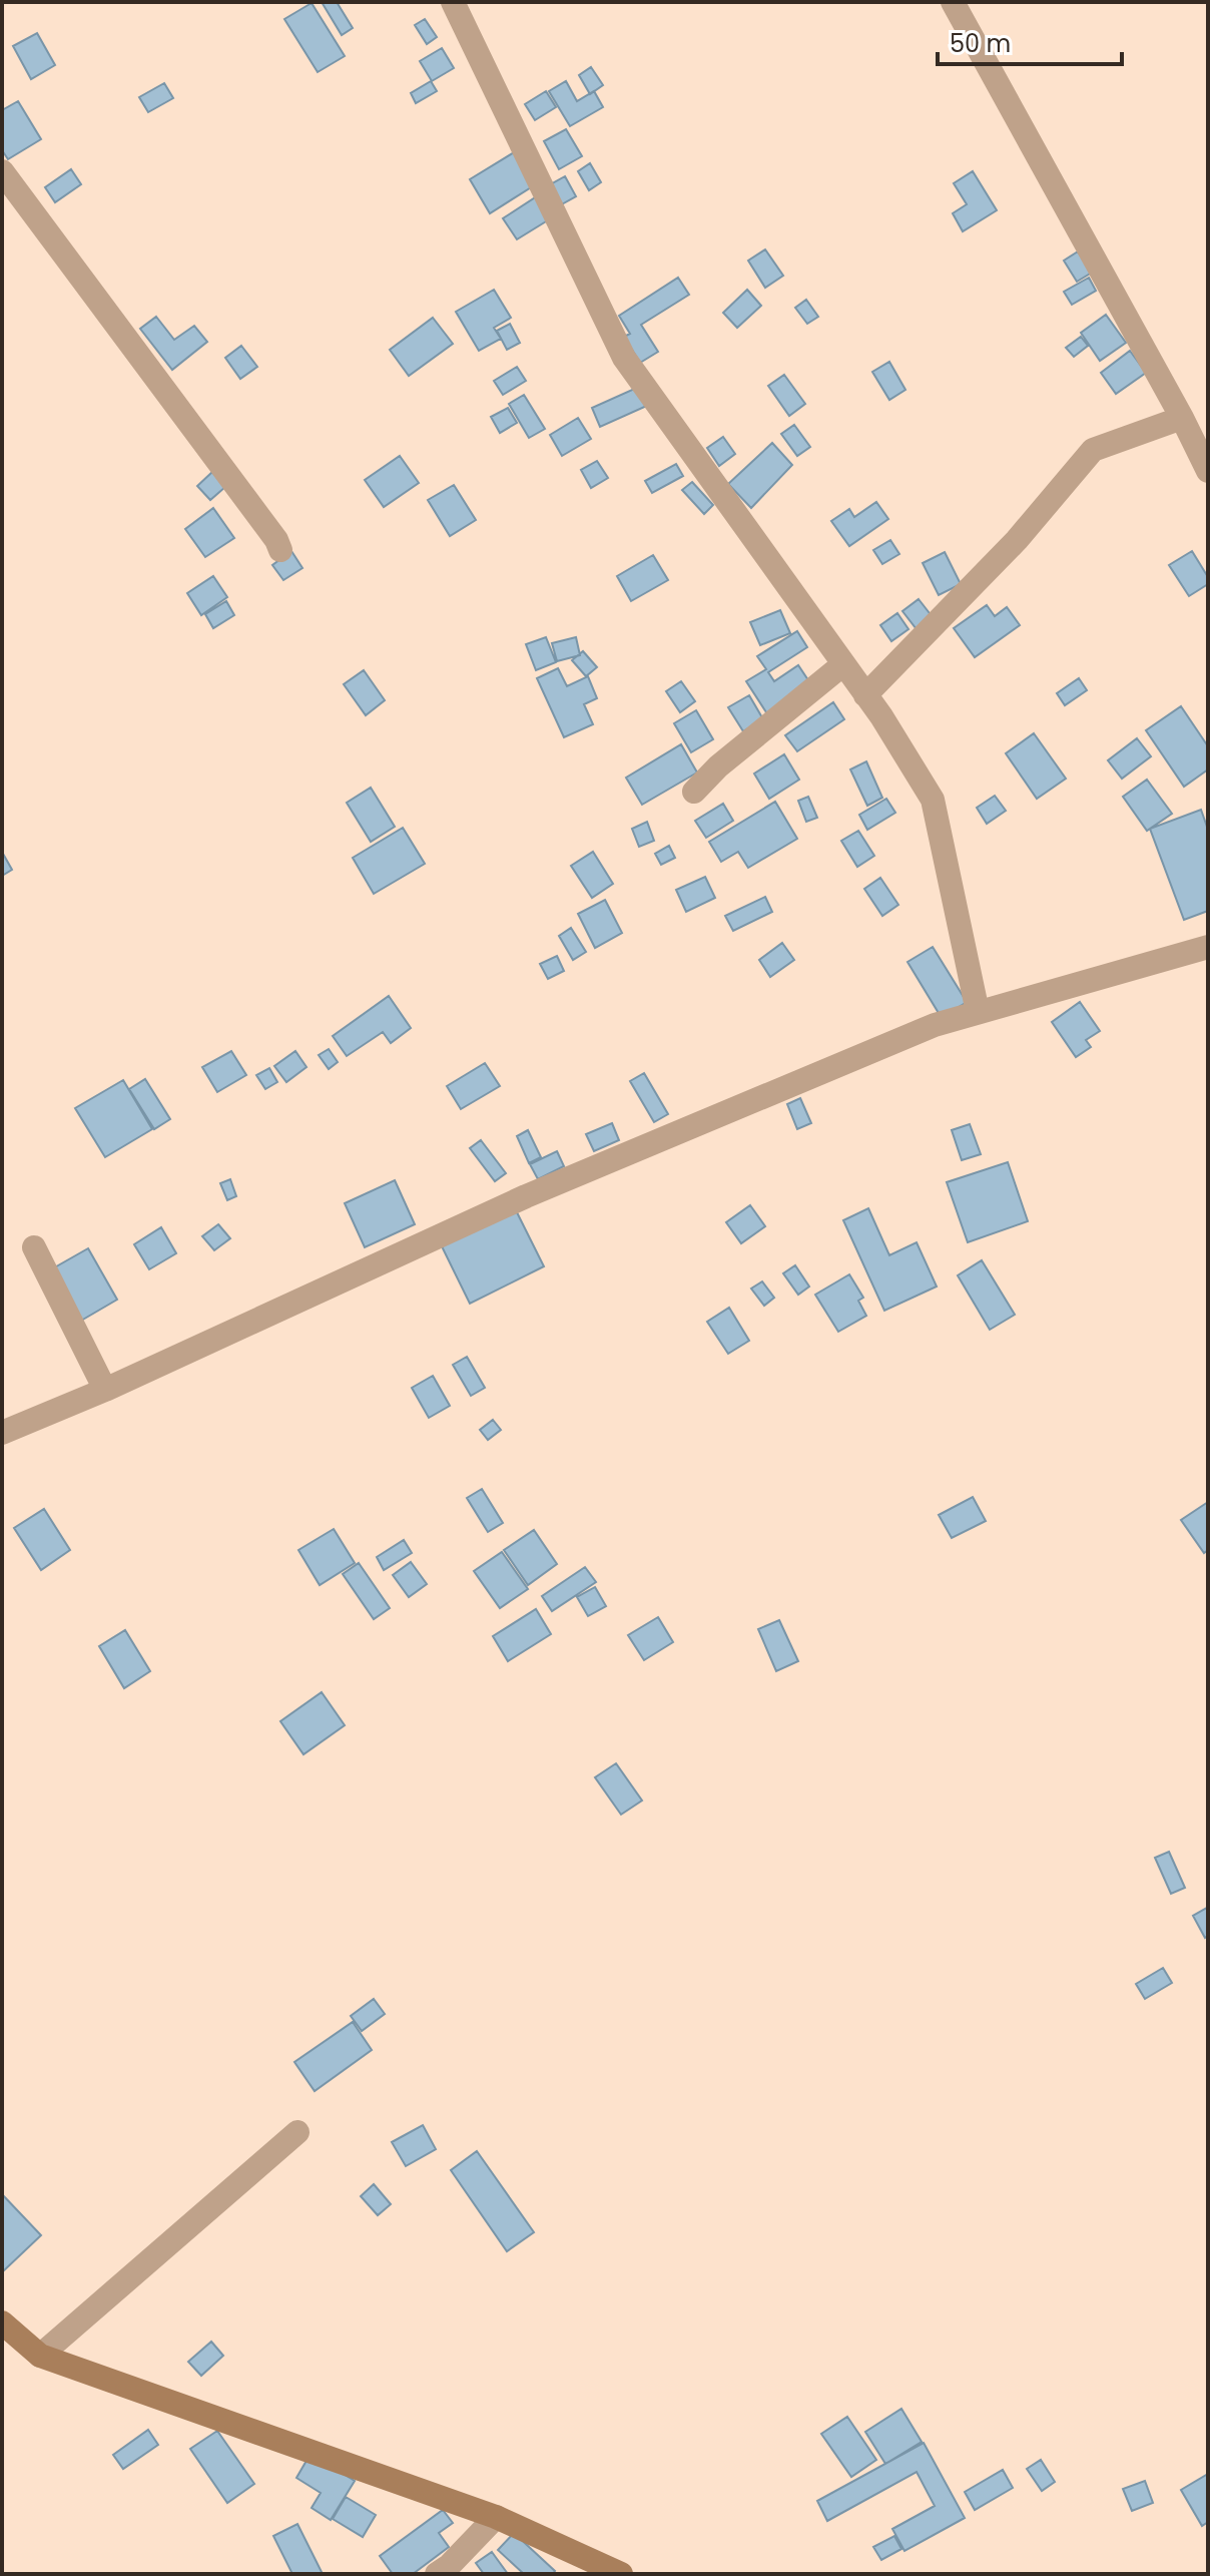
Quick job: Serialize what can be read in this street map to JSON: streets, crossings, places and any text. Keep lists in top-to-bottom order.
{
  "scale_bar": "50 m"
}
